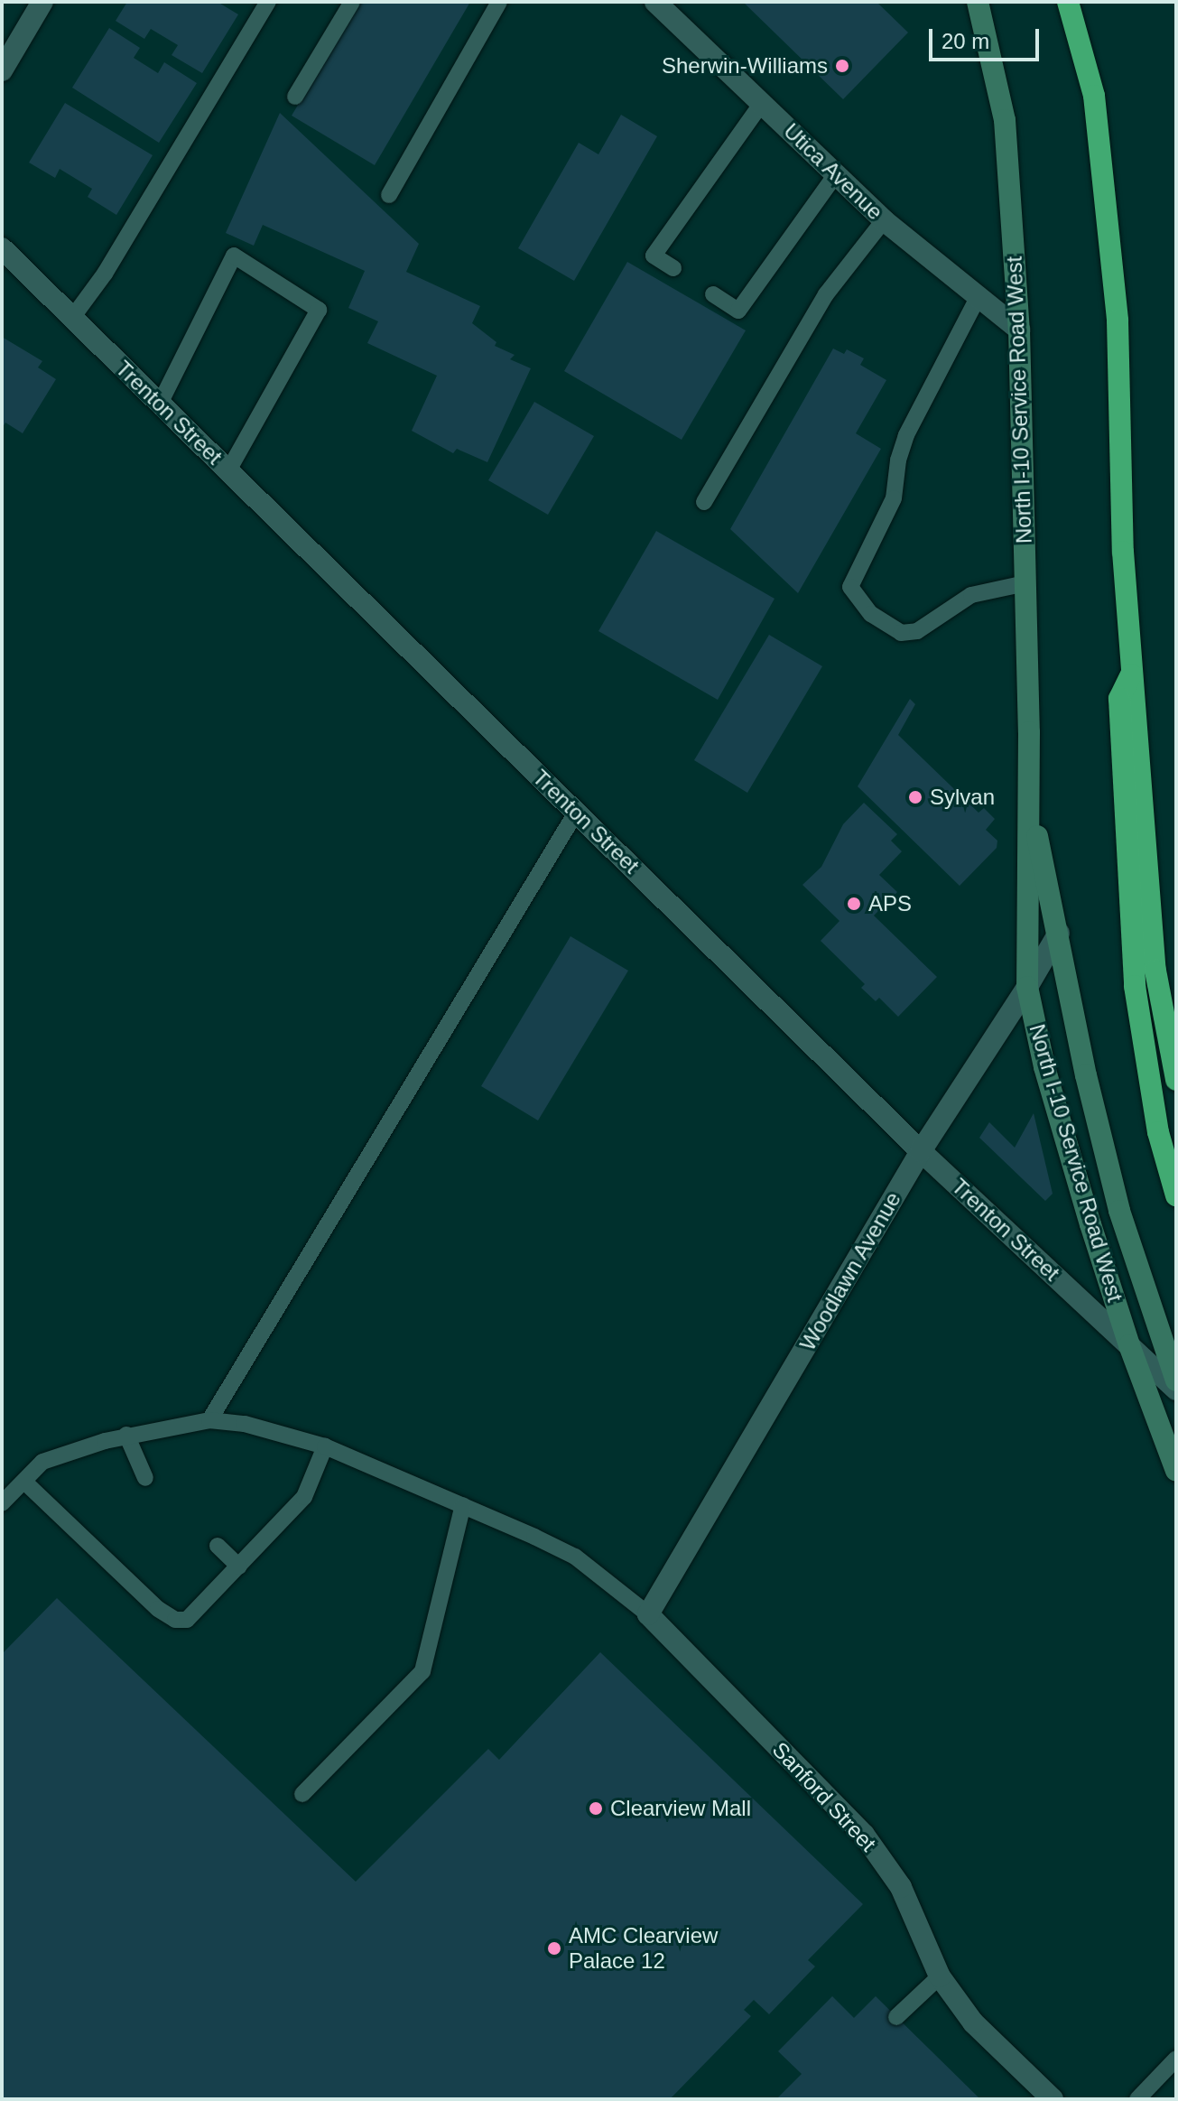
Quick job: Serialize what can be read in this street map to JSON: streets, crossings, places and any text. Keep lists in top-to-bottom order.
{
  "streets": {
    "street": [
      "Utica Avenue",
      "North I-10 Service Road West",
      "Trenton Street",
      "Woodlawn Avenue",
      "Sanford Street"
    ]
  },
  "crossings": [
    ["Utica Avenue", "North I-10 Service Road West"],
    ["North I-10 Service Road West", "Trenton Street"],
    ["North I-10 Service Road West", "Woodlawn Avenue"],
    ["Trenton Street", "Woodlawn Avenue"],
    ["Woodlawn Avenue", "Sanford Street"]
  ],
  "places": [
    "Sherwin-Williams",
    "Sylvan",
    "APS",
    "Clearview Mall",
    "AMC Clearview Palace 12"
  ],
  "scale_bar": "20 m"
}
